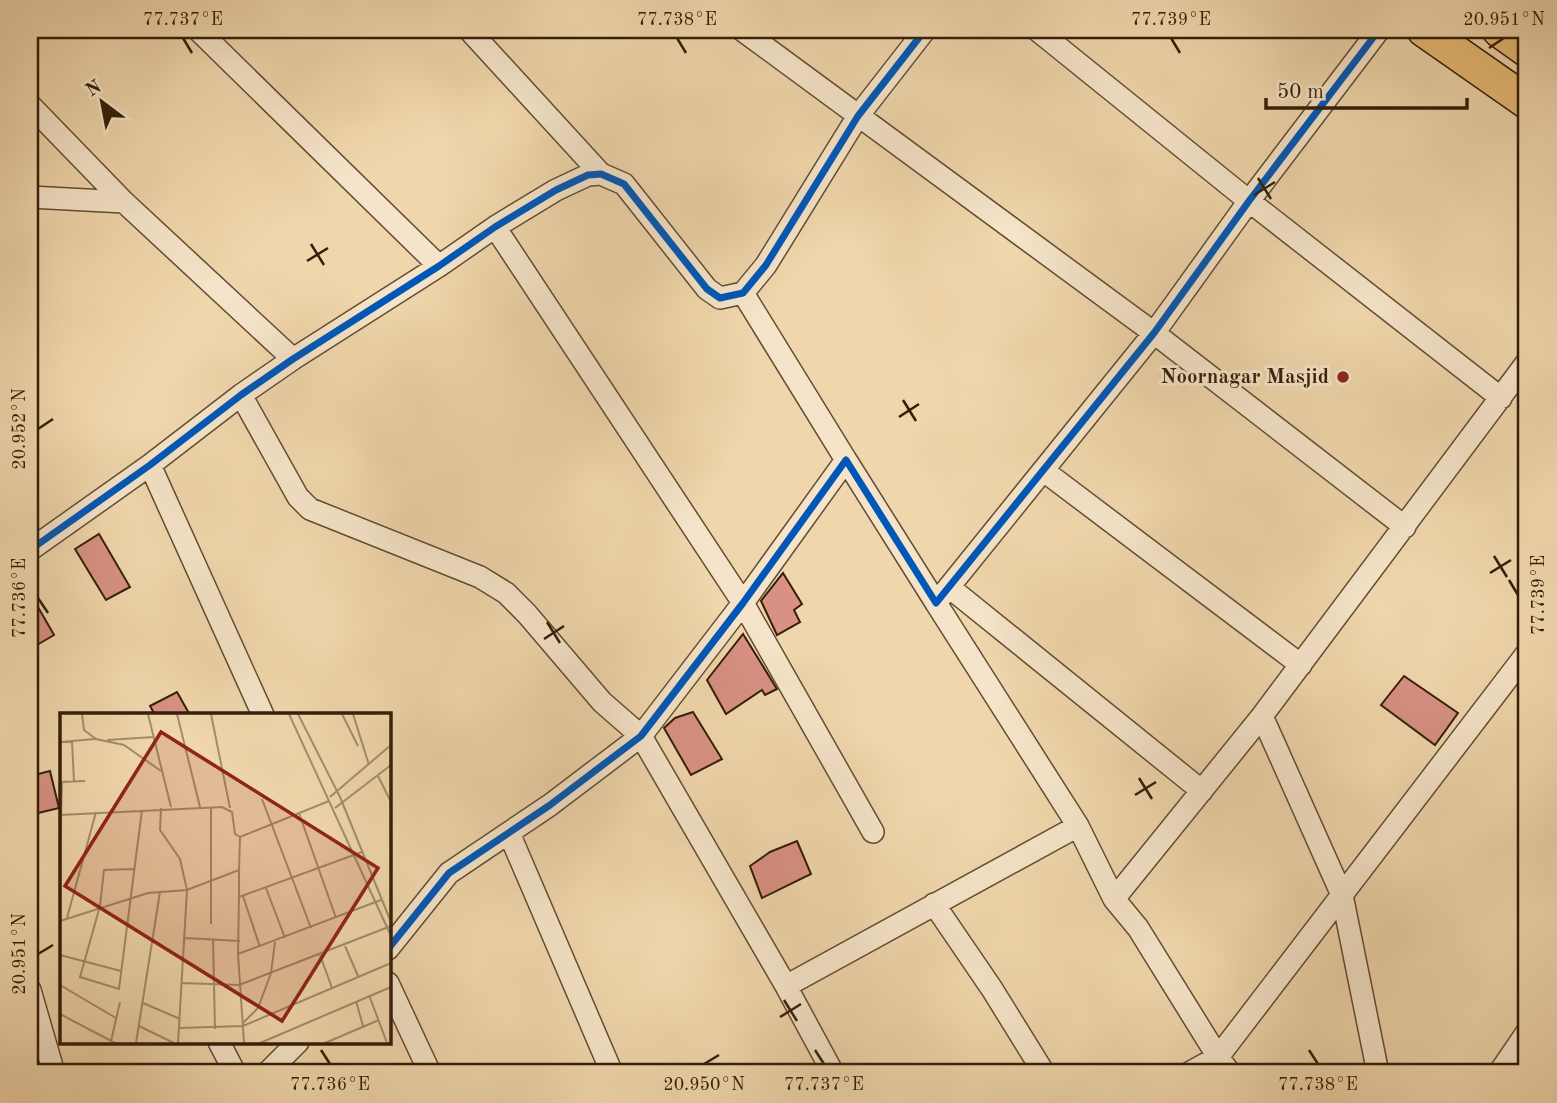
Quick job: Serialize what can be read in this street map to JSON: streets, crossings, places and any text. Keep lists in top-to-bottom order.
{
  "places": ["Noornagar Masjid"],
  "scale_bar": "50 m",
  "north": "top left",
  "coordinates": [
    "77.737°E",
    "77.738°E",
    "77.739°E",
    "20.951°N",
    "20.952°N",
    "77.736°E",
    "20.950°N"
  ]
}
